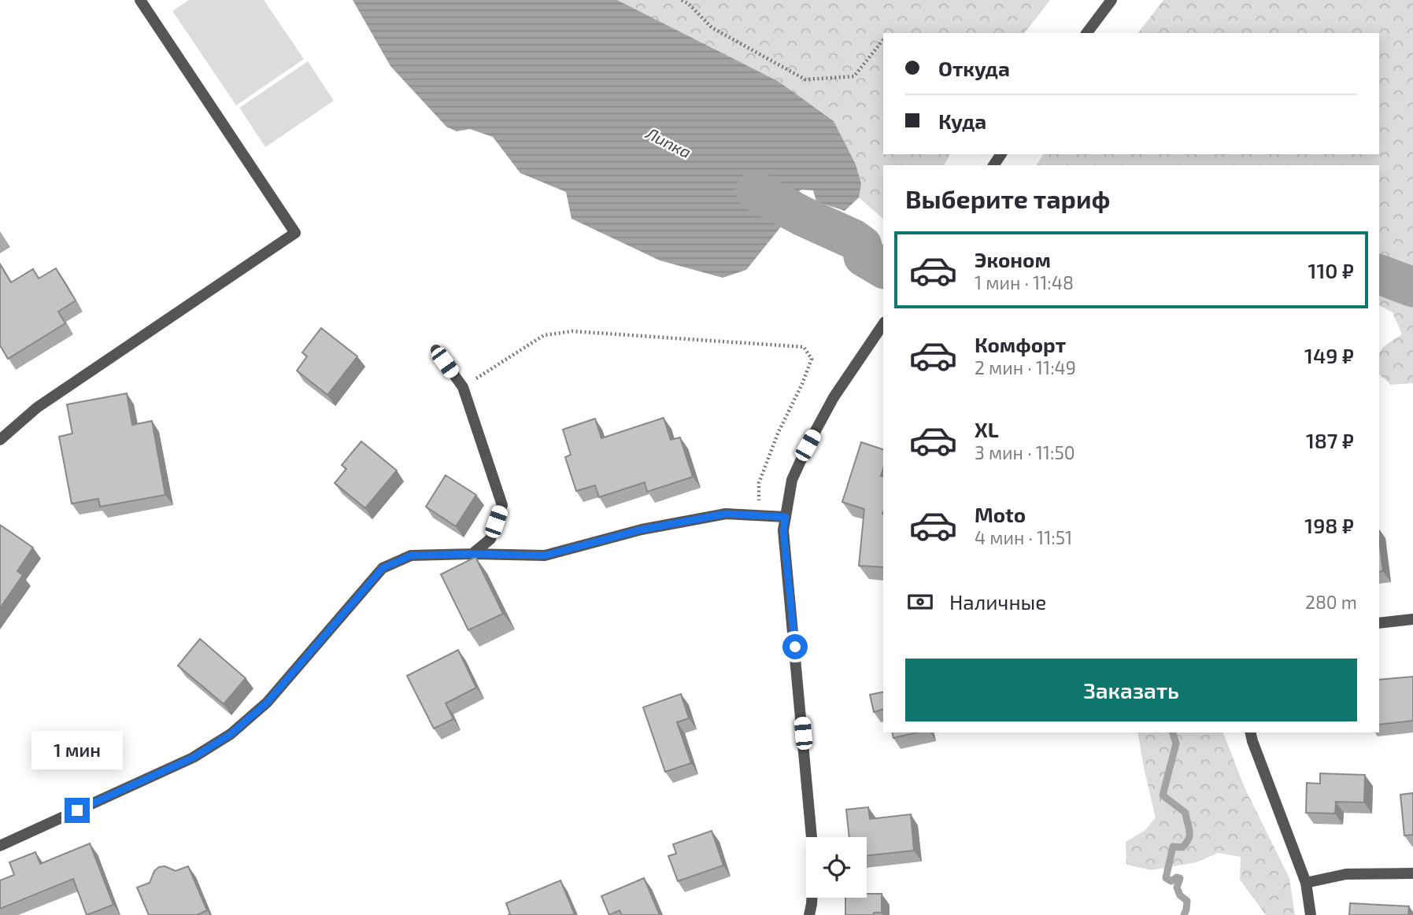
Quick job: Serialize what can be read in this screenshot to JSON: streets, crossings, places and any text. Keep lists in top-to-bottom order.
{
  "water": ["Липка"],
  "page": {
    "banner": ["Откуда", "Куда"],
    "heading": "Выберите тариф",
    "list": [
      {
        "name": "Эконом",
        "note": "1 мин · 11:48",
        "value": "110 ₽"
      },
      {
        "name": "Комфорт",
        "note": "2 мин · 11:49",
        "value": "149 ₽"
      },
      {
        "name": "XL",
        "note": "3 мин · 11:50",
        "value": "187 ₽"
      },
      {
        "name": "Moto",
        "note": "4 мин · 11:51",
        "value": "198 ₽"
      }
    ],
    "pay": ["Наличные", "280 m"],
    "buttons": "Заказать",
    "bubble": "1 мин"
  }
}
